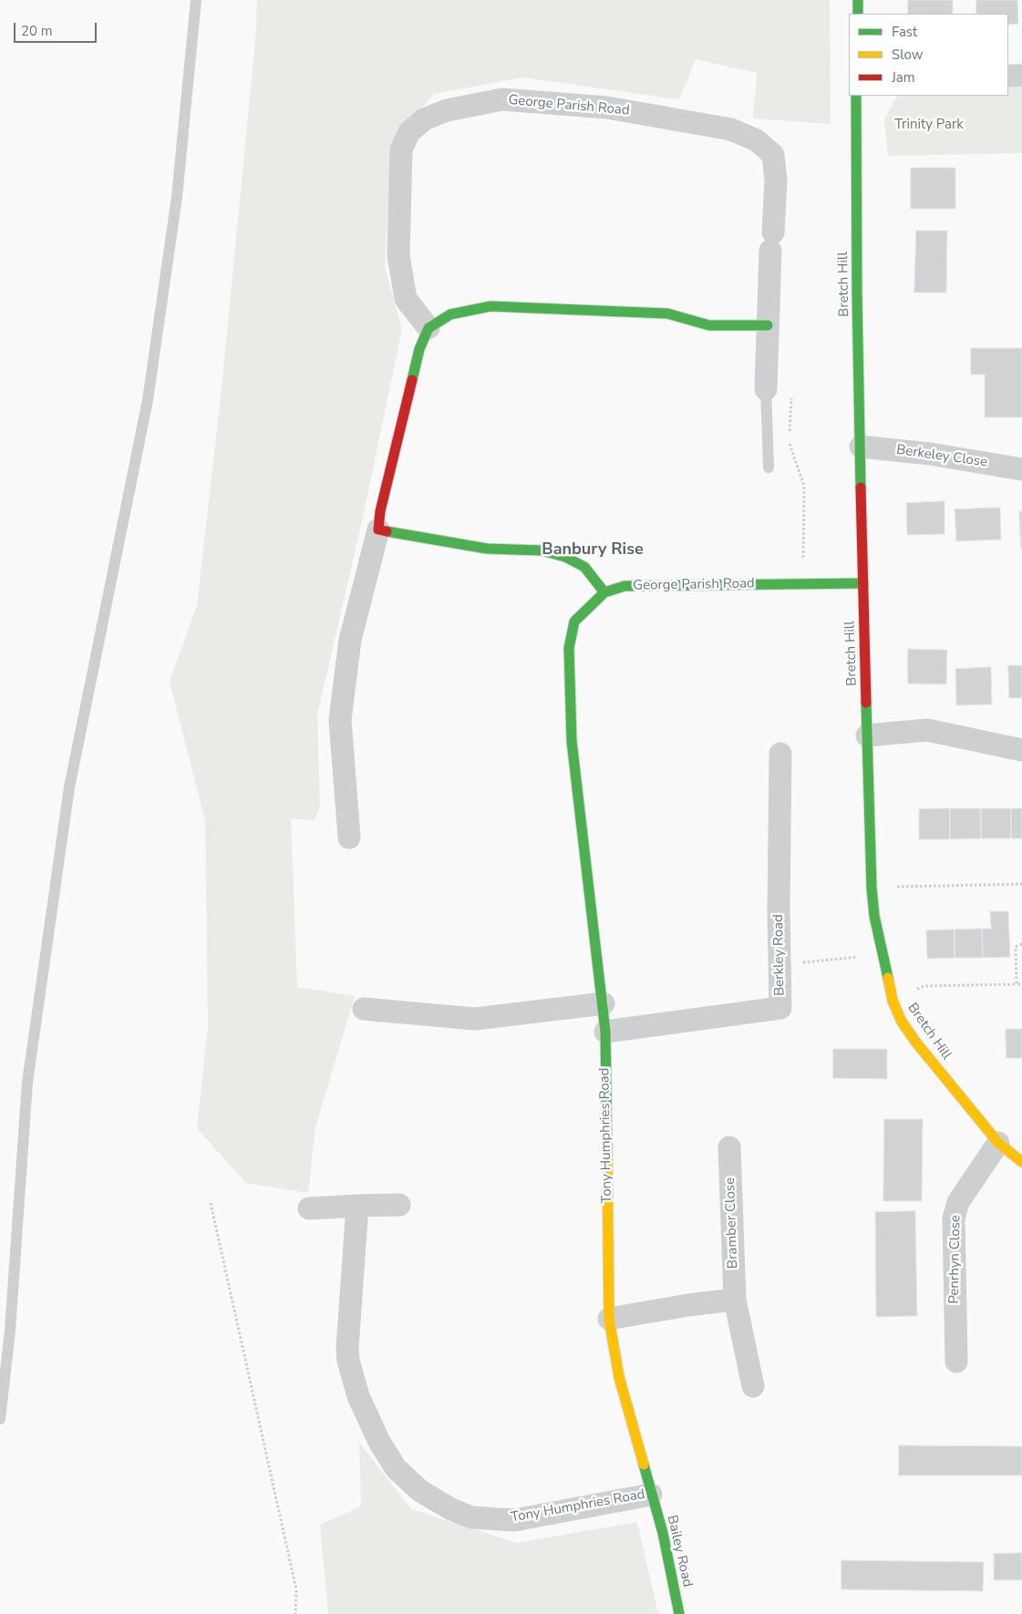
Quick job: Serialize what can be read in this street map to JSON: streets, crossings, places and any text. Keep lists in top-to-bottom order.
{
  "streets": {
    "street": [
      "George Parish Road",
      "Bretch Hill",
      "Berkeley Close",
      "Berkley Road",
      "Tony Humphries Road",
      "Bramber Close",
      "Penrhyn Close",
      "Bailey Road"
    ]
  },
  "crossings": [
    ["George Parish Road", "Bretch Hill"],
    ["George Parish Road", "Tony Humphries Road"],
    ["Bretch Hill", "Berkeley Close"],
    ["Bretch Hill", "Penrhyn Close"],
    ["Berkley Road", "Tony Humphries Road"],
    ["Tony Humphries Road", "Bailey Road"]
  ],
  "districts": ["Banbury Rise"],
  "parks": ["Trinity Park"],
  "legend": ["Fast", "Slow", "Jam"],
  "scale_bar": "20 m"
}
